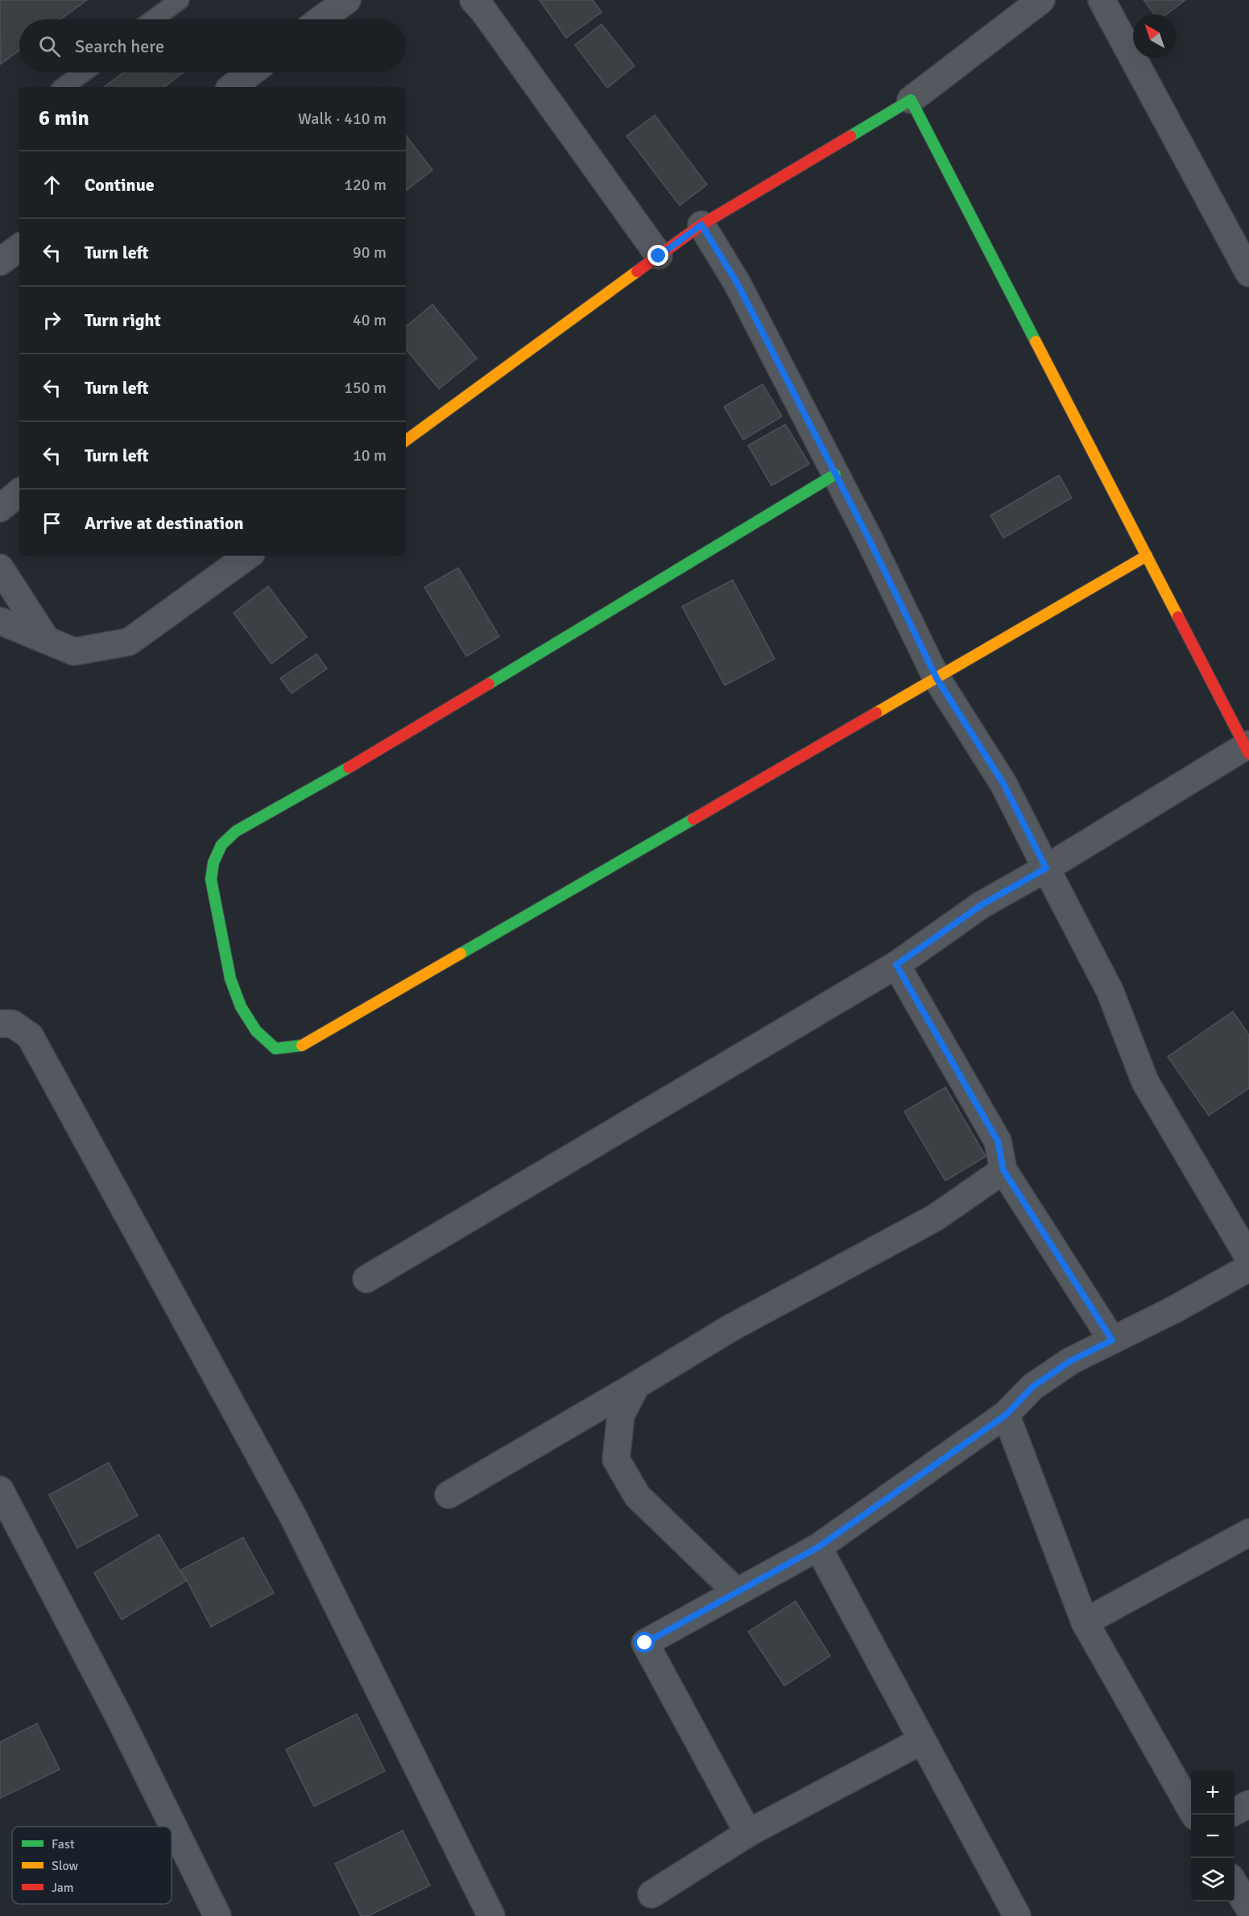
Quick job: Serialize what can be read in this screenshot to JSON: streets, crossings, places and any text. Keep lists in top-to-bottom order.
{
  "legend": ["Fast", "Slow", "Jam"],
  "north": "top left",
  "page": {
    "search": "Search here",
    "heading": ["6 min", "Walk · 410 m"],
    "list": [
      ["Continue", "120 m"],
      ["Turn left", "90 m"],
      ["Turn right", "40 m"],
      ["Turn left", "150 m"],
      ["Turn left", "10 m"],
      "Arrive at destination"
    ],
    "map_buttons": ["+", "−"]
  }
}
